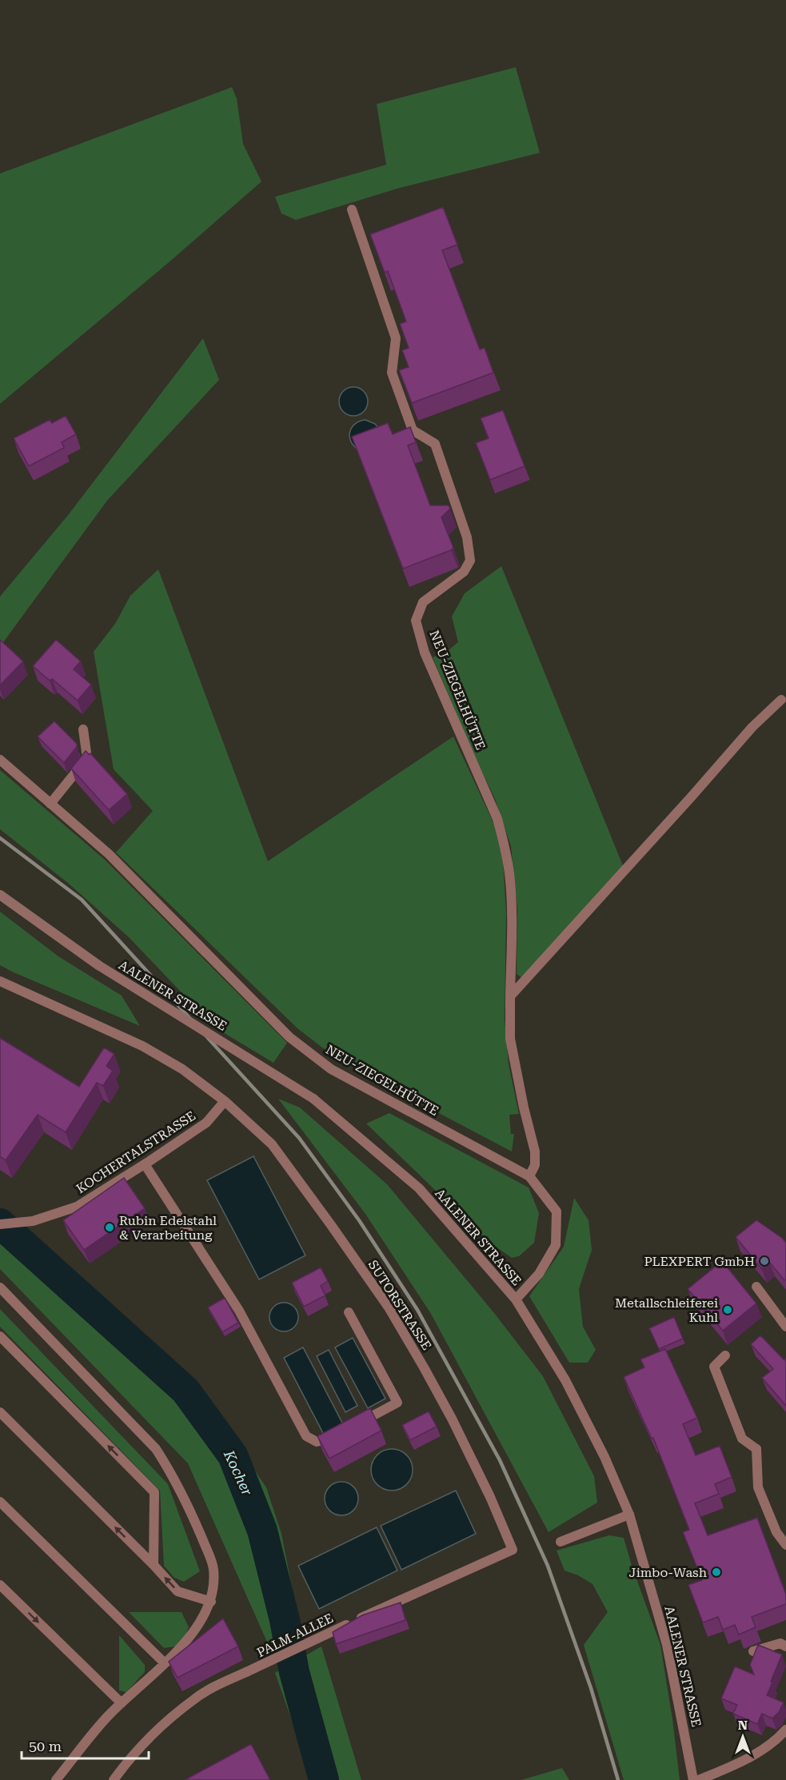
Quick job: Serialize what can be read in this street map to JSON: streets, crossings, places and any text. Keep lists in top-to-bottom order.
{
  "streets": {
    "street": [
      "NEU-ZIEGELHÜTTE",
      "AALENER STRASSE",
      "KOCHERTALSTRASSE",
      "SUTORSTRASSE",
      "PALM-ALLEE"
    ]
  },
  "crossings": [
    ["NEU-ZIEGELHÜTTE", "AALENER STRASSE"],
    ["KOCHERTALSTRASSE", "SUTORSTRASSE"],
    ["SUTORSTRASSE", "PALM-ALLEE"]
  ],
  "water": ["Kocher"],
  "places": [
    "Rubin Edelstahl & Verarbeitung",
    "PLEXPERT GmbH",
    "Metallschleiferei Kuhl",
    "Jimbo-Wash"
  ],
  "scale_bar": "50 m",
  "north": "top"
}
